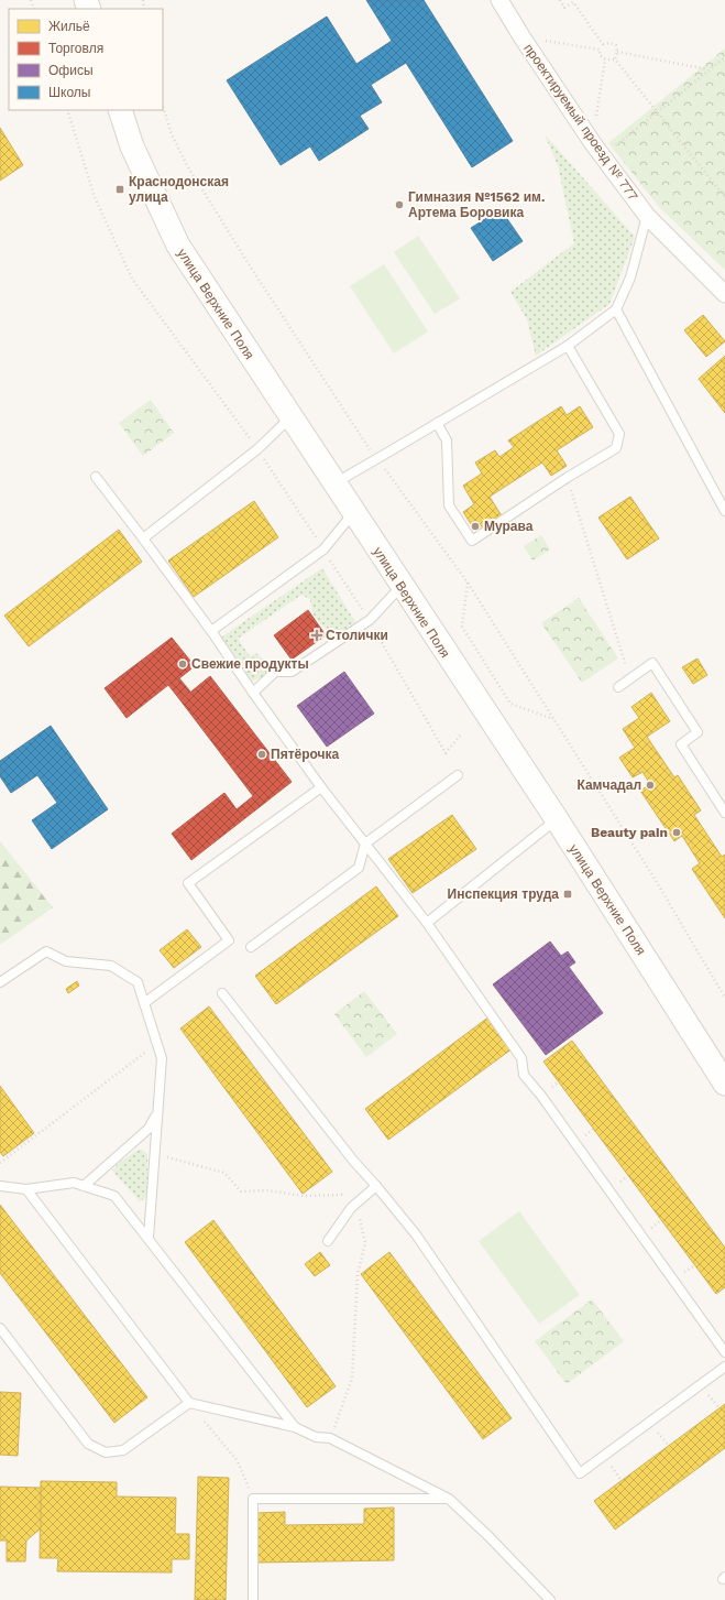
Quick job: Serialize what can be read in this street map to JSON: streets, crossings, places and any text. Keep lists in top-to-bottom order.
{
  "streets": {
    "main road": ["улица Верхние Поля"],
    "street": ["проектируемый проезд № 777"]
  },
  "places": {
    "transit": ["Краснодонская улица", "Инспекция труда"],
    "other": [
      "Гимназия №1562 им. Артема Боровика",
      "Мурава",
      "Свежие продукты",
      "Пятёрочка",
      "Камчадал",
      "Beauty pain"
    ],
    "health": ["Столички"]
  },
  "legend": [
    "Жильё",
    "Торговля",
    "Офисы",
    "Школы"
  ]
}
